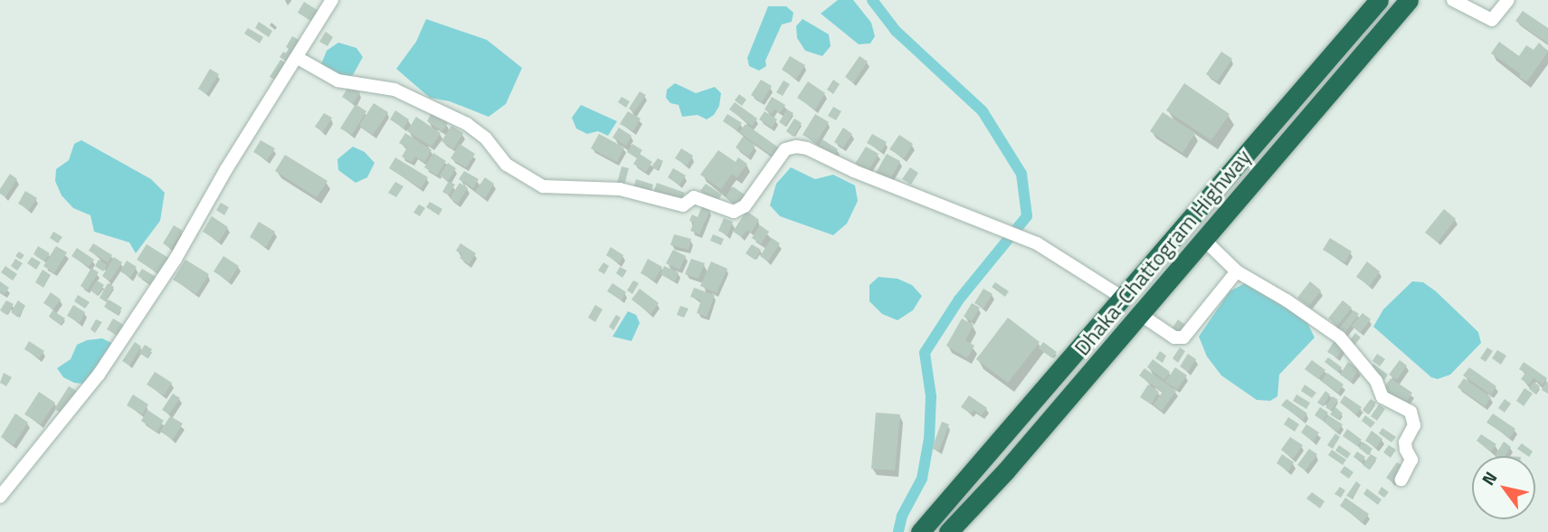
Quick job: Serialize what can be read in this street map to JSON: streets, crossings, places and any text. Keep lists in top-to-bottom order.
{
  "streets": {
    "highway": ["Dhaka-Chattogram Highway"]
  },
  "north": "top left"
}
